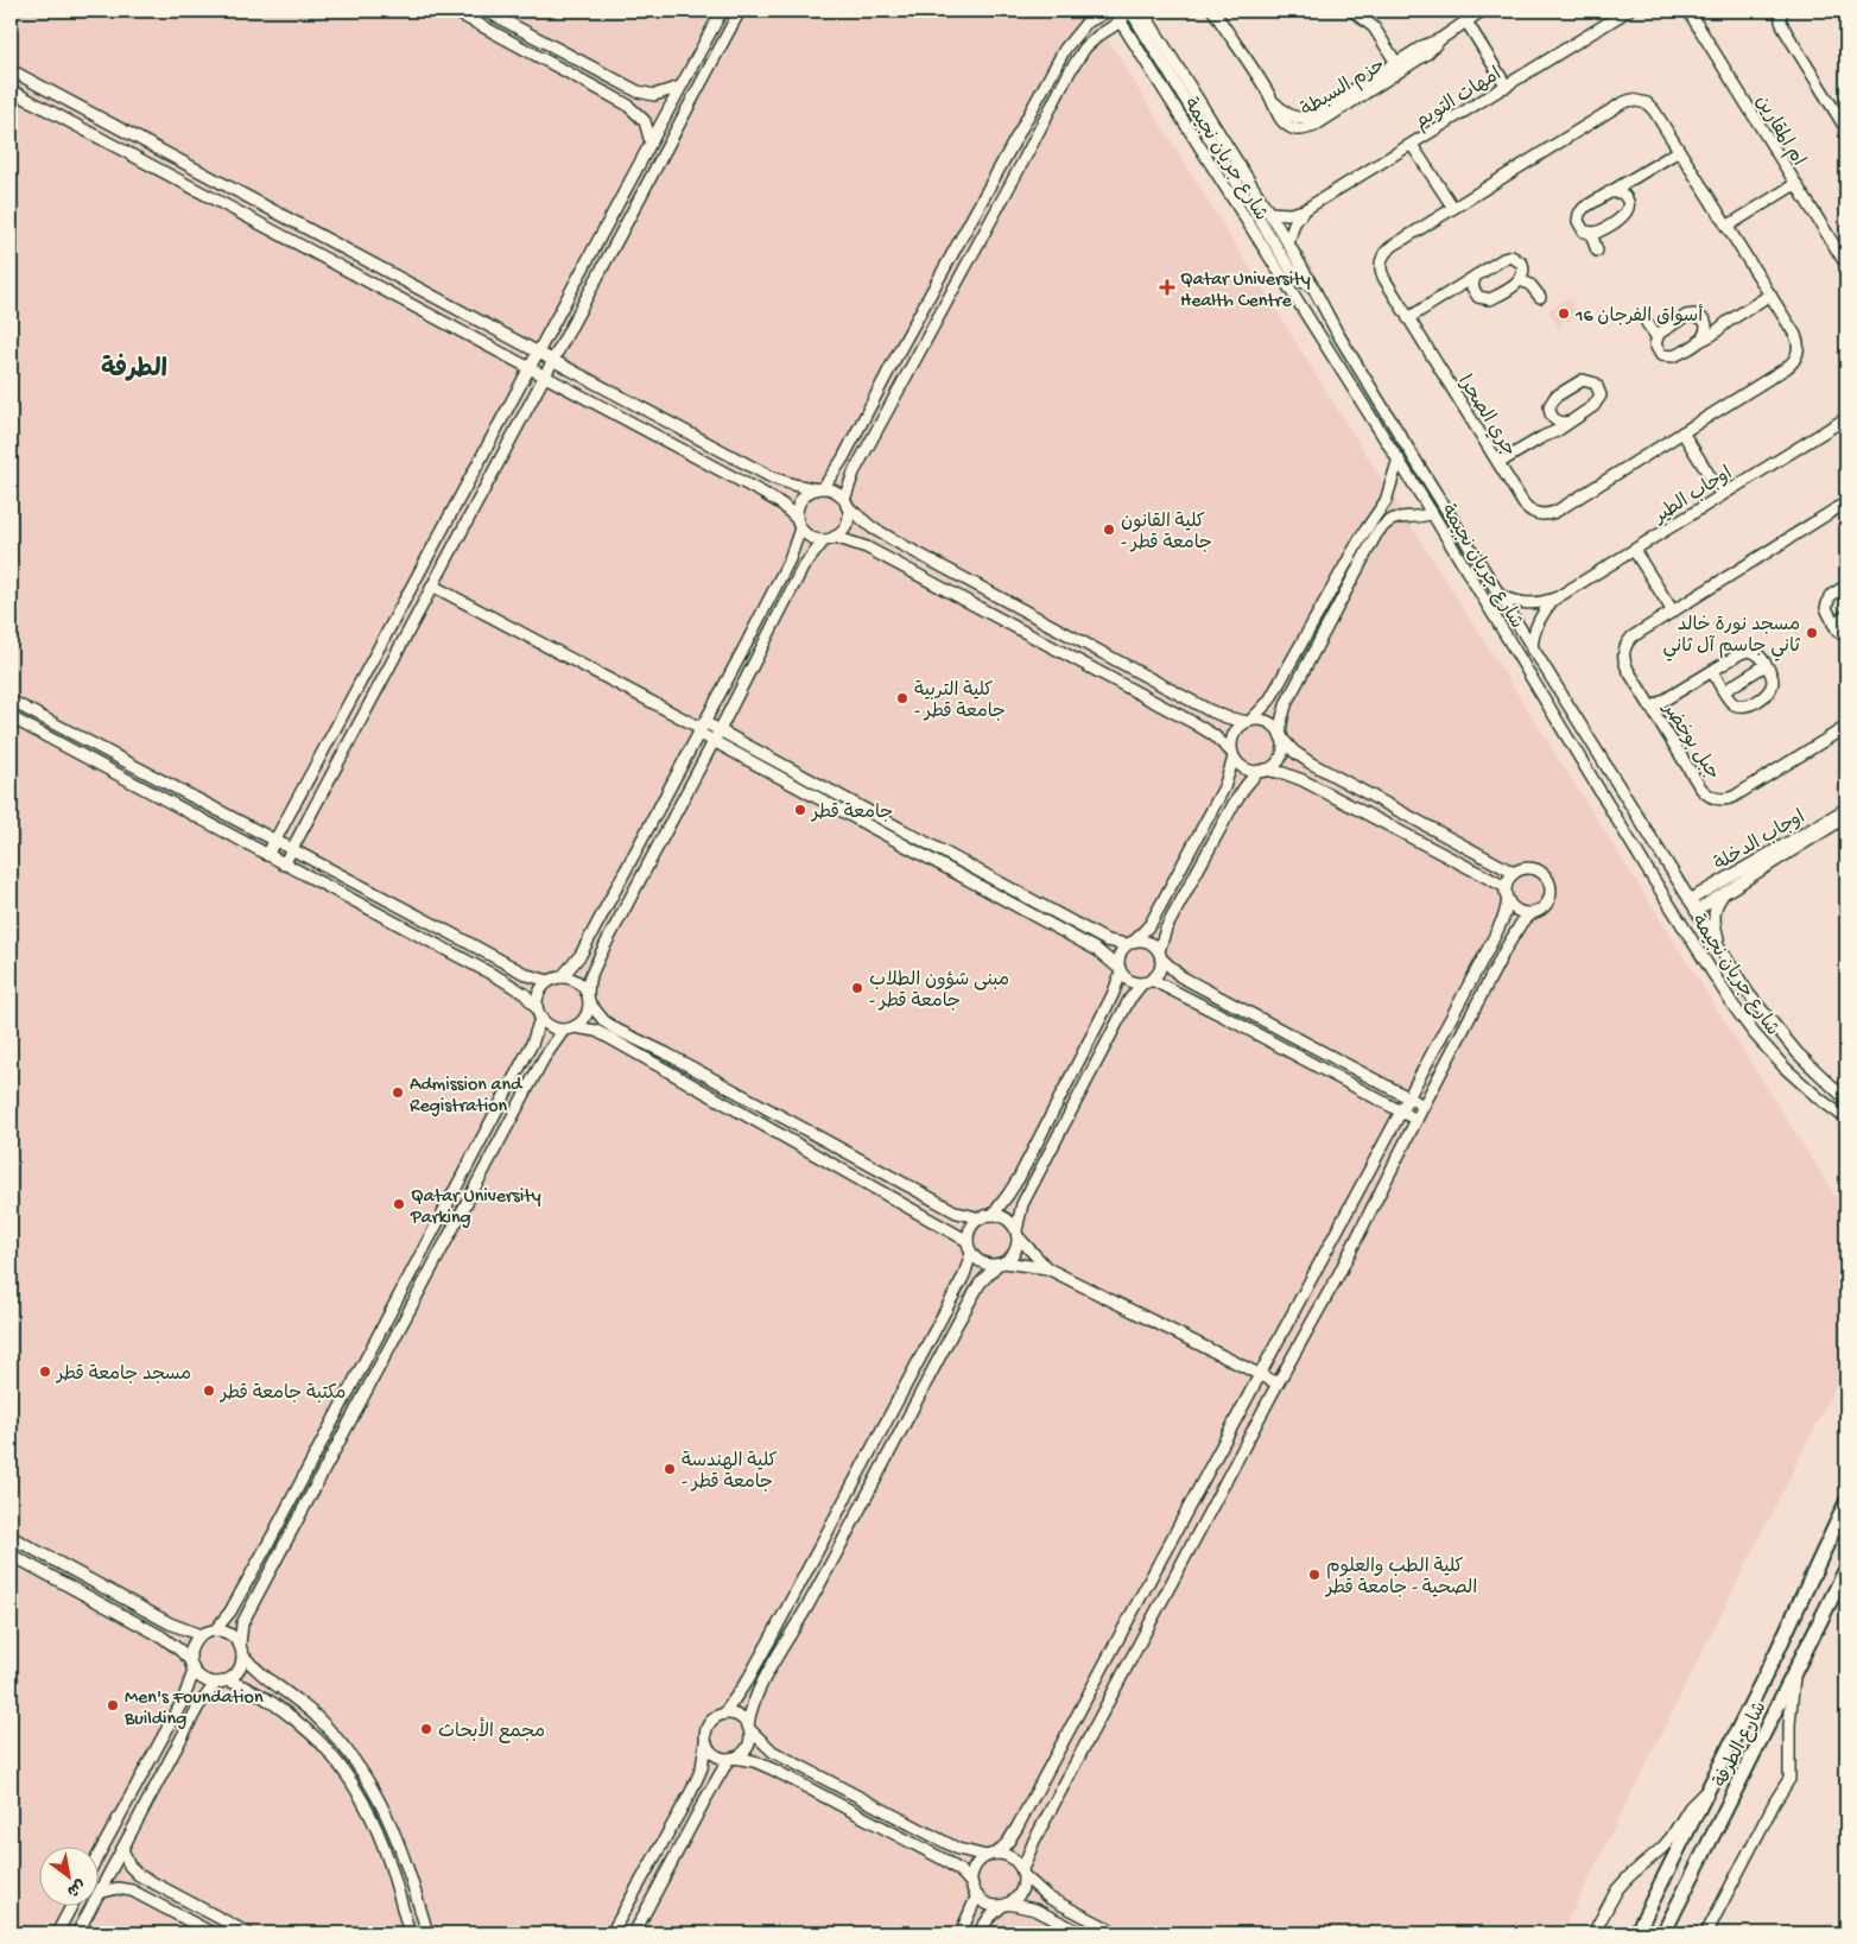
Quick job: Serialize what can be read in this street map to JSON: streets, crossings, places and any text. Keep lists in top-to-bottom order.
{
  "streets": {
    "main road": ["شارع الطرفة"],
    "street": [
      "حزم السبطة",
      "امهات التويم",
      "ام المقارين",
      "شارع جريان نجيمة",
      "جري الصحرا",
      "اوجاب الطير",
      "جبل بوخضر",
      "اوجاب الدخلة"
    ]
  },
  "crossings": [
    ["امهات التويم", "شارع جريان نجيمة"],
    ["شارع جريان نجيمة", "اوجاب الطير"],
    ["شارع جريان نجيمة", "اوجاب الدخلة"]
  ],
  "districts": ["الطرفة"],
  "places": {
    "health": ["Qatar University Health Centre"],
    "other": [
      "أسواق الفرجان 16",
      "كلية القانون - جامعة قطر",
      "مسجد نورة خالد ثاني جاسم آل ثاني",
      "كلية التربية - جامعة قطر",
      "جامعة قطر",
      "مبنى شؤون الطلاب - جامعة قطر",
      "Admission and Registration",
      "Qatar University Parking",
      "مسجد جامعة قطر",
      "مكتبة جامعة قطر",
      "كلية الهندسة - جامعة قطر",
      "كلية الطب والعلوم الصحية - جامعة قطر",
      "Men's Foundation Building",
      "مجمع الأبحاث"
    ]
  },
  "north": "bottom right"
}
